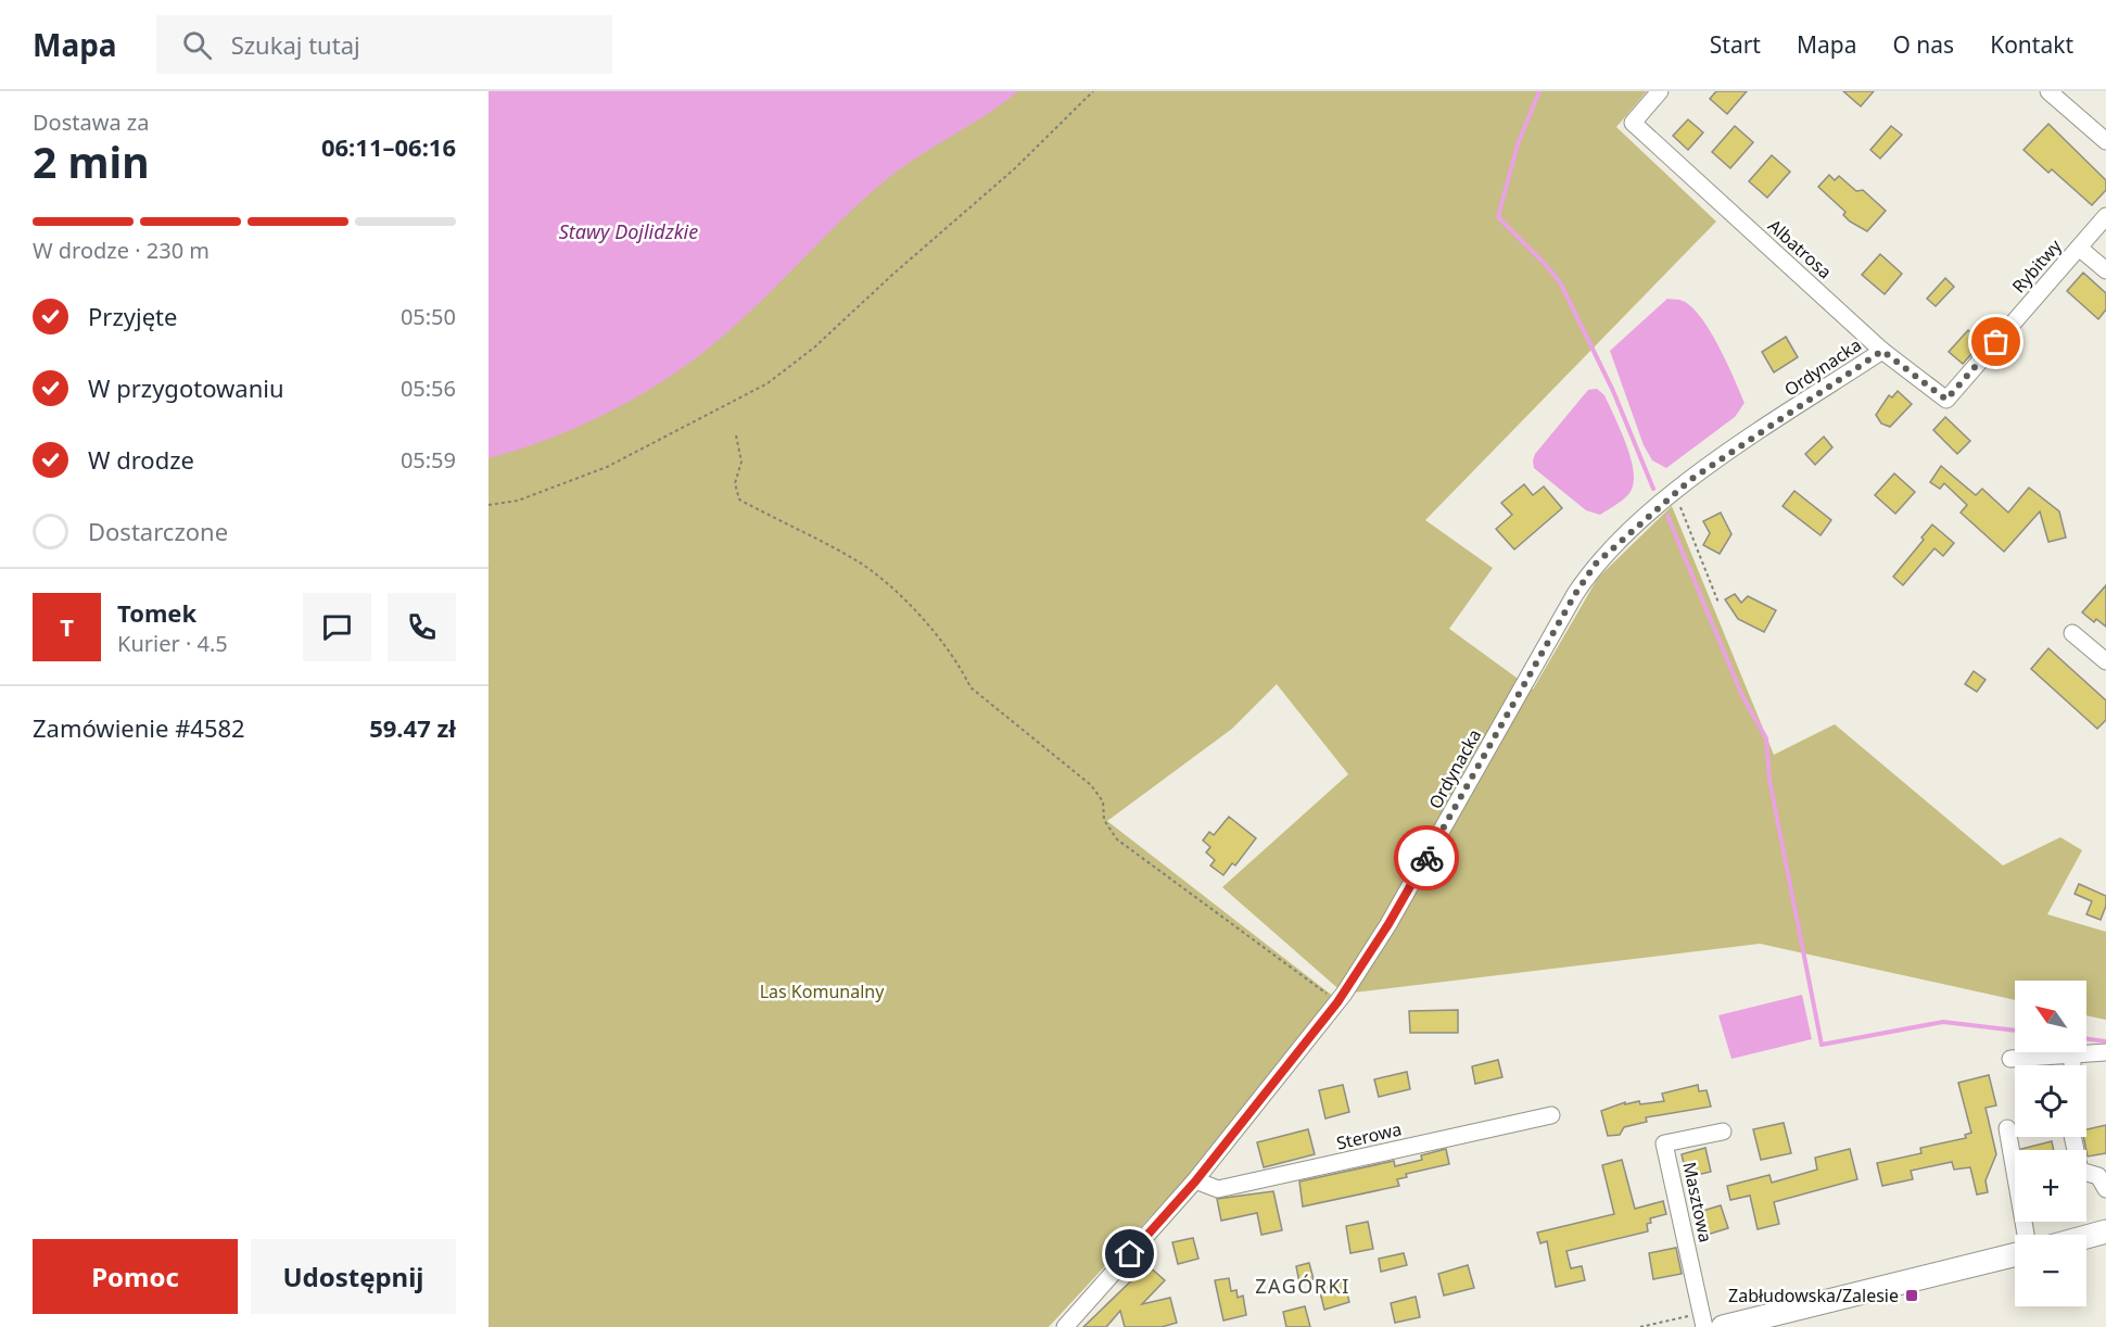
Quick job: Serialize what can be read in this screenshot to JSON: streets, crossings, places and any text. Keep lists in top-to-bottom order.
{
  "streets": {
    "street": [
      "Albatrosa",
      "Rybitwy",
      "Ordynacka",
      "Sterowa",
      "Masztowa"
    ]
  },
  "crossings": [
    ["Albatrosa", "Rybitwy"],
    ["Albatrosa", "Ordynacka"],
    ["Ordynacka", "Sterowa"]
  ],
  "districts": ["ZAGÓRKI"],
  "water": ["Stawy Dojlidzkie"],
  "parks": ["Las Komunalny"],
  "places": {
    "transit": ["Zabłudowska/Zalesie"]
  },
  "north": "top left",
  "page": {
    "header": "Mapa",
    "search": "Szukaj tutaj",
    "nav": [
      "Start",
      "Mapa",
      "O nas",
      "Kontakt"
    ],
    "heading": ["2 min", "Dostawa za", "06:11–06:16"],
    "panel": [
      "Tomek",
      "Kurier · 4.5",
      "Zamówienie #4582",
      "59.47 zł"
    ],
    "bar": "W drodze · 230 m",
    "list": [
      ["Przyjęte", "05:50"],
      ["W przygotowaniu", "05:56"],
      ["W drodze", "05:59"],
      "Dostarczone"
    ],
    "round": "T",
    "map_buttons": ["+", "−"],
    "buttons": ["Pomoc", "Udostępnij"]
  }
}
